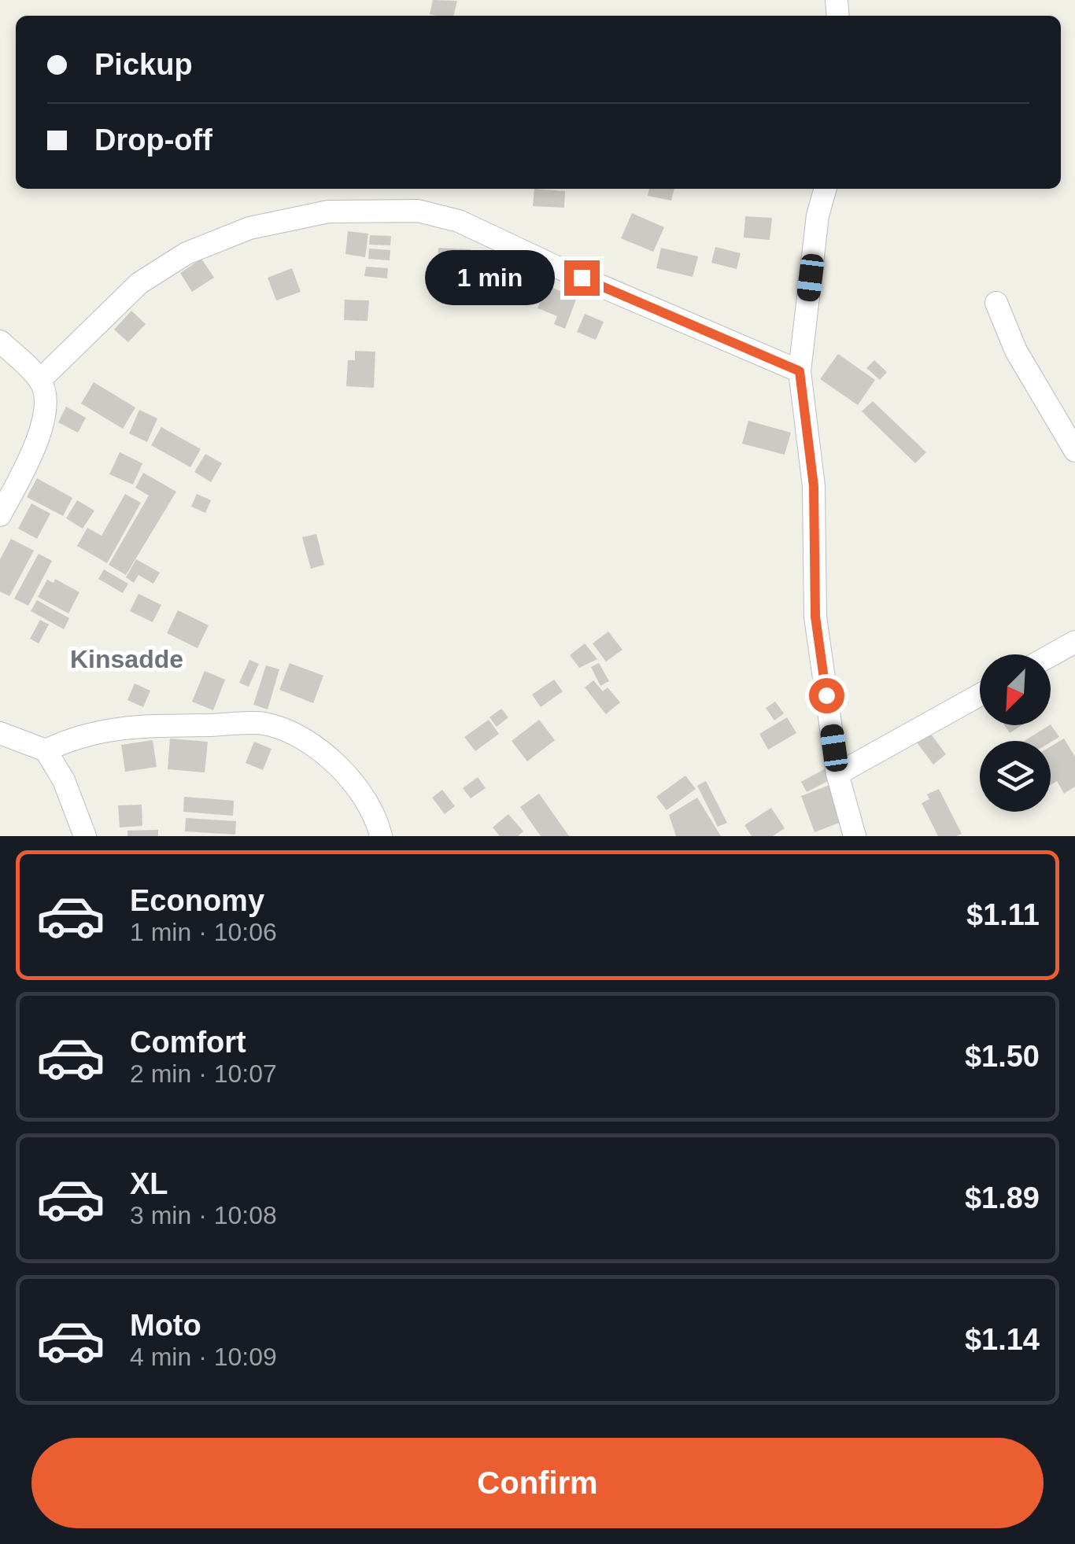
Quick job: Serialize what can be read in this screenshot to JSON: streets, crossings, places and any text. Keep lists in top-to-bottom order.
{
  "districts": ["Kinsadde"],
  "north": "bottom left",
  "page": {
    "banner": ["Pickup", "Drop-off"],
    "bubble": "1 min",
    "list": [
      {
        "name": "Economy",
        "note": "1 min · 10:06",
        "value": "$1.11"
      },
      {
        "name": "Comfort",
        "note": "2 min · 10:07",
        "value": "$1.50"
      },
      {
        "name": "XL",
        "note": "3 min · 10:08",
        "value": "$1.89"
      },
      {
        "name": "Moto",
        "note": "4 min · 10:09",
        "value": "$1.14"
      }
    ],
    "buttons": "Confirm"
  }
}
